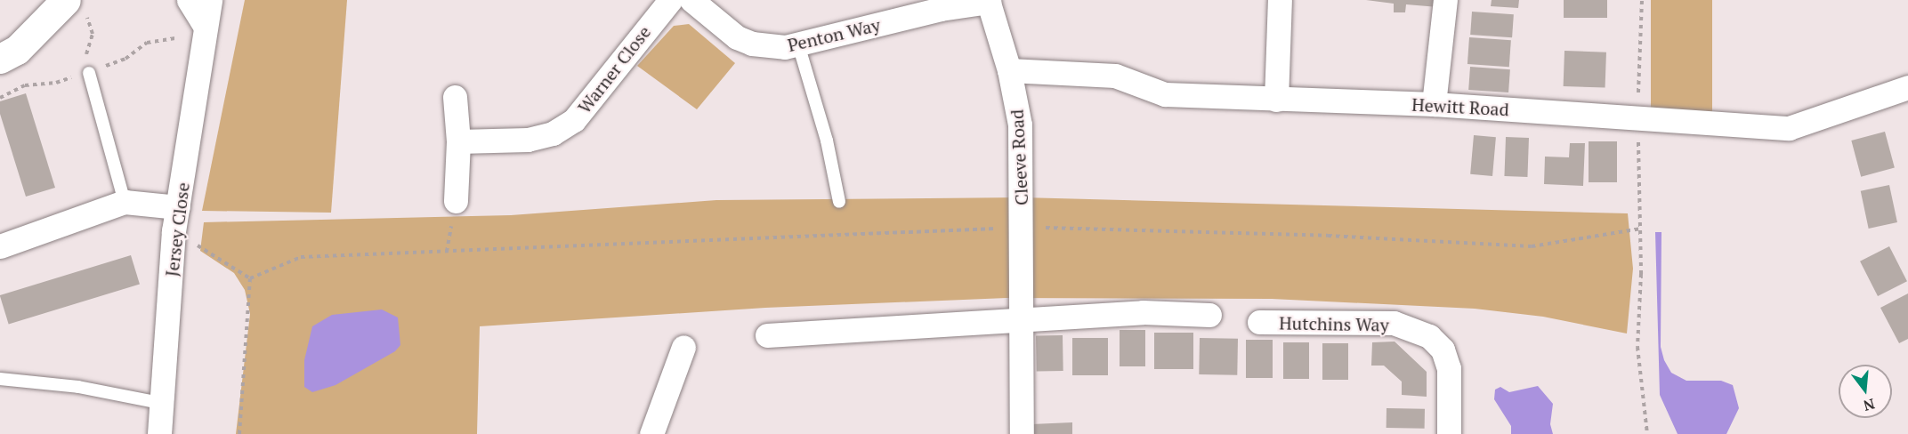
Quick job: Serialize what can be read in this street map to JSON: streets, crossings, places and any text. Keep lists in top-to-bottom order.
{
  "streets": {
    "street": [
      "Penton Way",
      "Warner Close",
      "Hewitt Road",
      "Cleeve Road",
      "Jersey Close",
      "Hutchins Way"
    ]
  },
  "crossings": [
    ["Penton Way", "Cleeve Road"],
    ["Hewitt Road", "Cleeve Road"]
  ],
  "north": "bottom"
}
